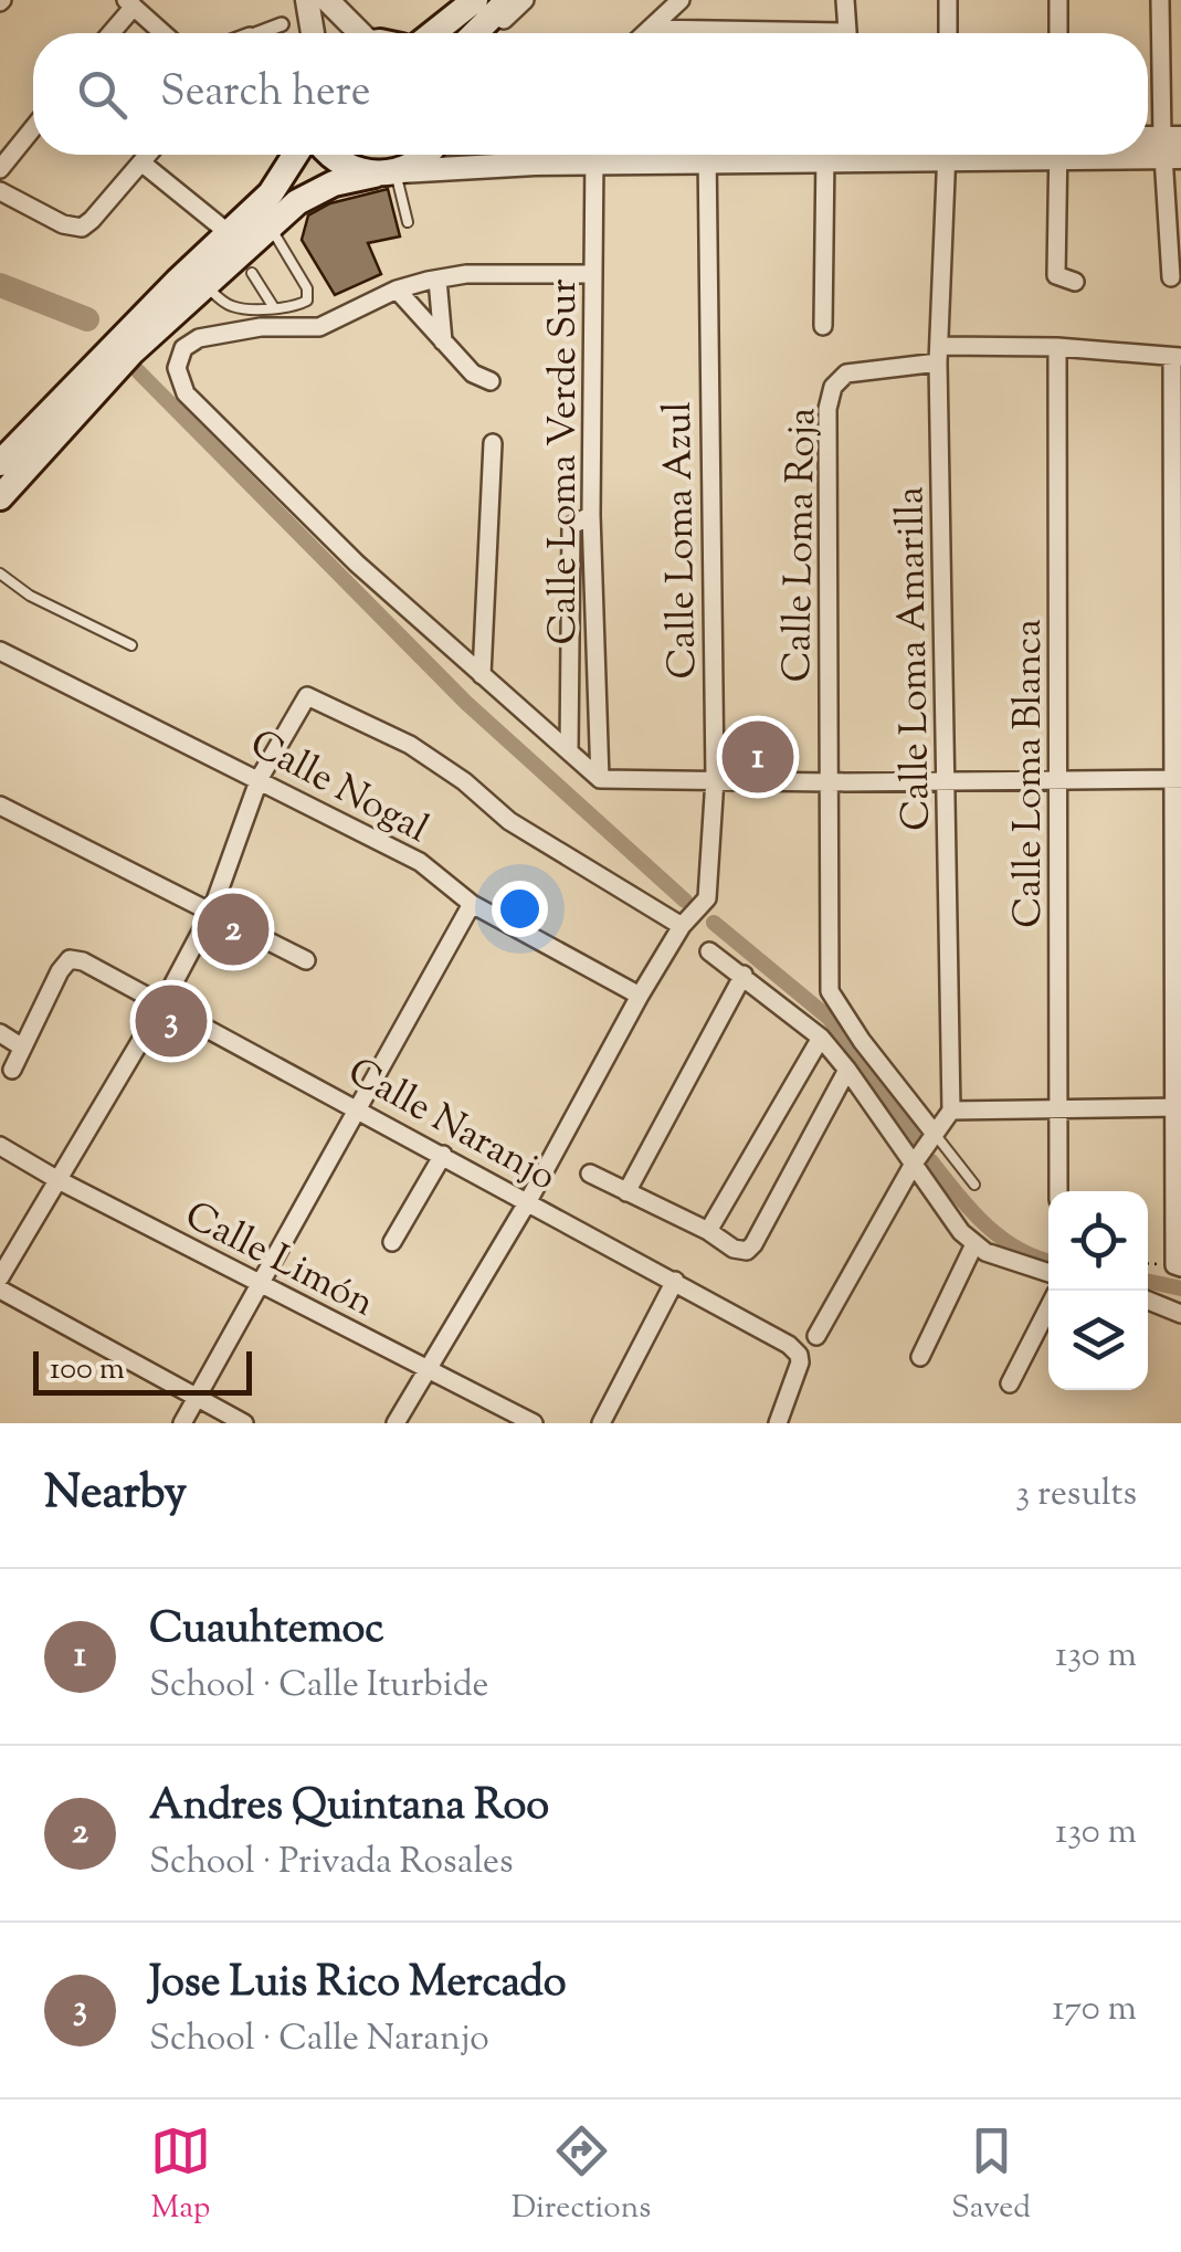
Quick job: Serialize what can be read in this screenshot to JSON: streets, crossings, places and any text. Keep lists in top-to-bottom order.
{
  "streets": {
    "street": [
      "Calle Loma Verde Sur",
      "Calle Loma Azul",
      "Calle Loma Roja",
      "Calle Loma Amarilla",
      "Calle Loma Blanca",
      "Calle Nogal",
      "Calle Naranjo",
      "Calle Limón"
    ]
  },
  "crossings": [
    ["Calle Loma Azul", "Calle Nogal"],
    ["Calle Loma Azul", "Calle Naranjo"],
    ["Calle Loma Azul", "Calle Limón"],
    ["Calle Loma Roja", "Calle Loma Amarilla"]
  ],
  "scale_bar": "100 m",
  "page": {
    "search": "Search here",
    "pins": ["1", "2", "3"],
    "scale": "100 m",
    "heading": ["Nearby", "3 results"],
    "list": [
      {
        "mark": "1",
        "name": "Cuauhtemoc",
        "note": "School · Calle Iturbide",
        "value": "130 m"
      },
      {
        "mark": "2",
        "name": "Andres Quintana Roo",
        "note": "School · Privada Rosales",
        "value": "130 m"
      },
      {
        "mark": "3",
        "name": "Jose Luis Rico Mercado",
        "note": "School · Calle Naranjo",
        "value": "170 m"
      }
    ],
    "nav": ["Map", "Directions", "Saved"]
  }
}
